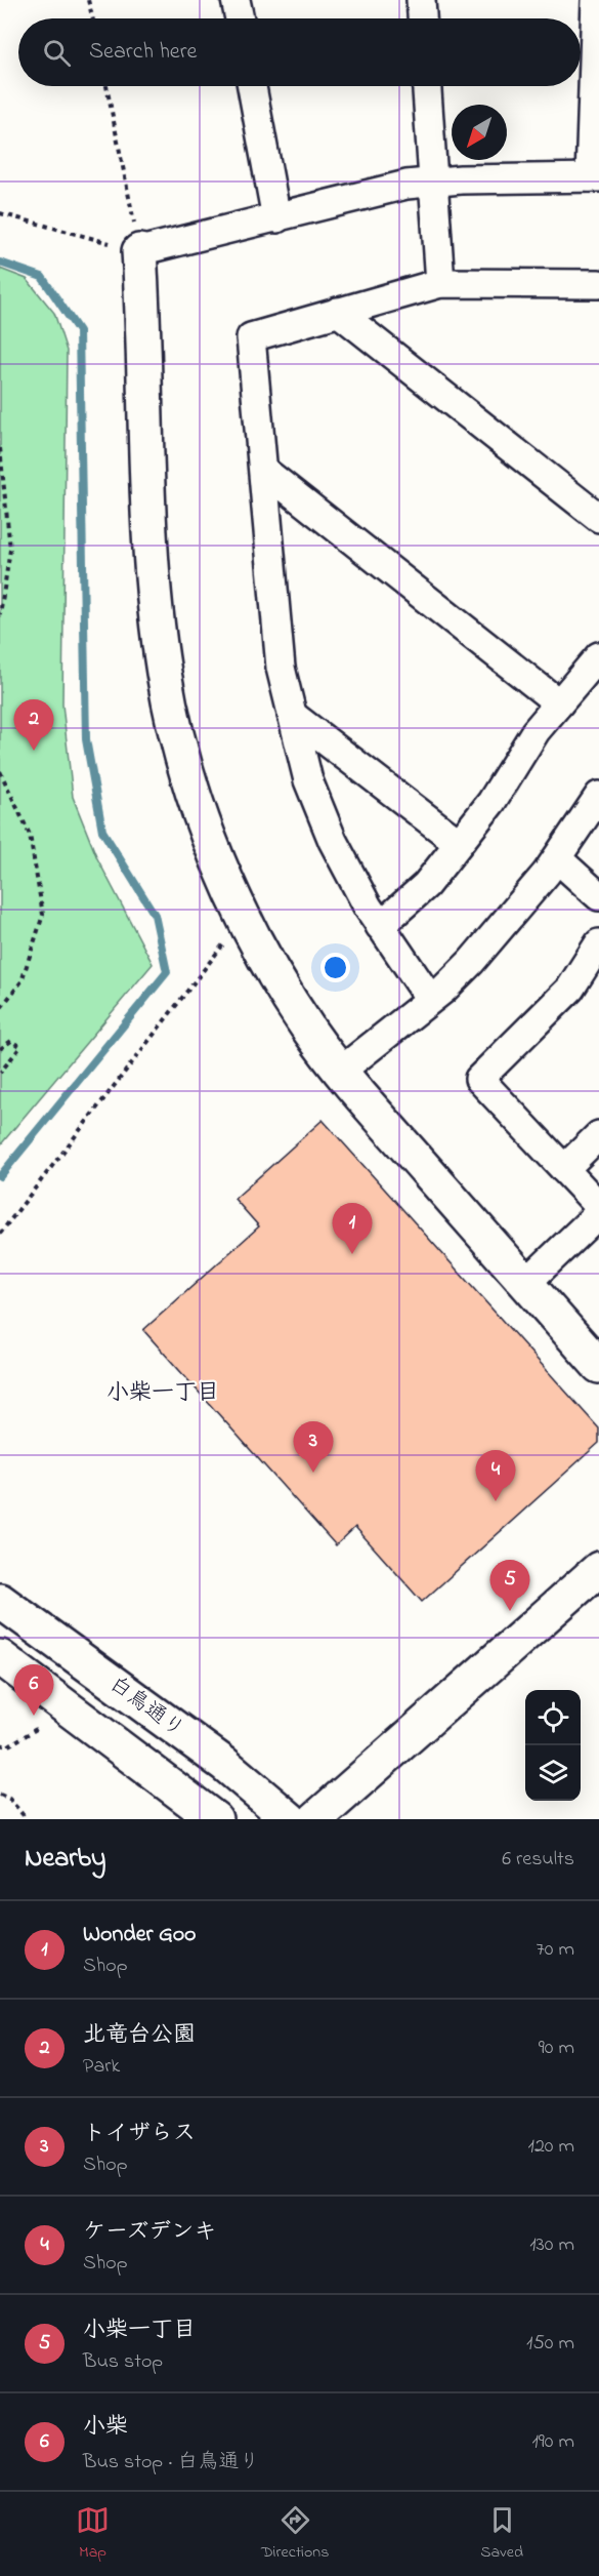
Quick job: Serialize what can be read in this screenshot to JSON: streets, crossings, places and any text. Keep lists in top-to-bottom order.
{
  "streets": {
    "street": ["白鳥通り"]
  },
  "districts": ["小柴一丁目"],
  "north": "bottom left",
  "page": {
    "search": "Search here",
    "pins": [
      "2",
      "1",
      "3",
      "4",
      "5",
      "6"
    ],
    "heading": ["Nearby", "6 results"],
    "list": [
      {
        "mark": "1",
        "name": "Wonder Goo",
        "note": "Shop",
        "value": "70 m"
      },
      {
        "mark": "2",
        "name": "北竜台公園",
        "note": "Park",
        "value": "90 m"
      },
      {
        "mark": "3",
        "name": "トイザらス",
        "note": "Shop",
        "value": "120 m"
      },
      {
        "mark": "4",
        "name": "ケーズデンキ",
        "note": "Shop",
        "value": "130 m"
      },
      {
        "mark": "5",
        "name": "小柴一丁目",
        "note": "Bus stop",
        "value": "150 m"
      },
      {
        "mark": "6",
        "name": "小柴",
        "note": "Bus stop · 白鳥通り",
        "value": "190 m"
      }
    ],
    "nav": ["Map", "Directions", "Saved"]
  }
}
